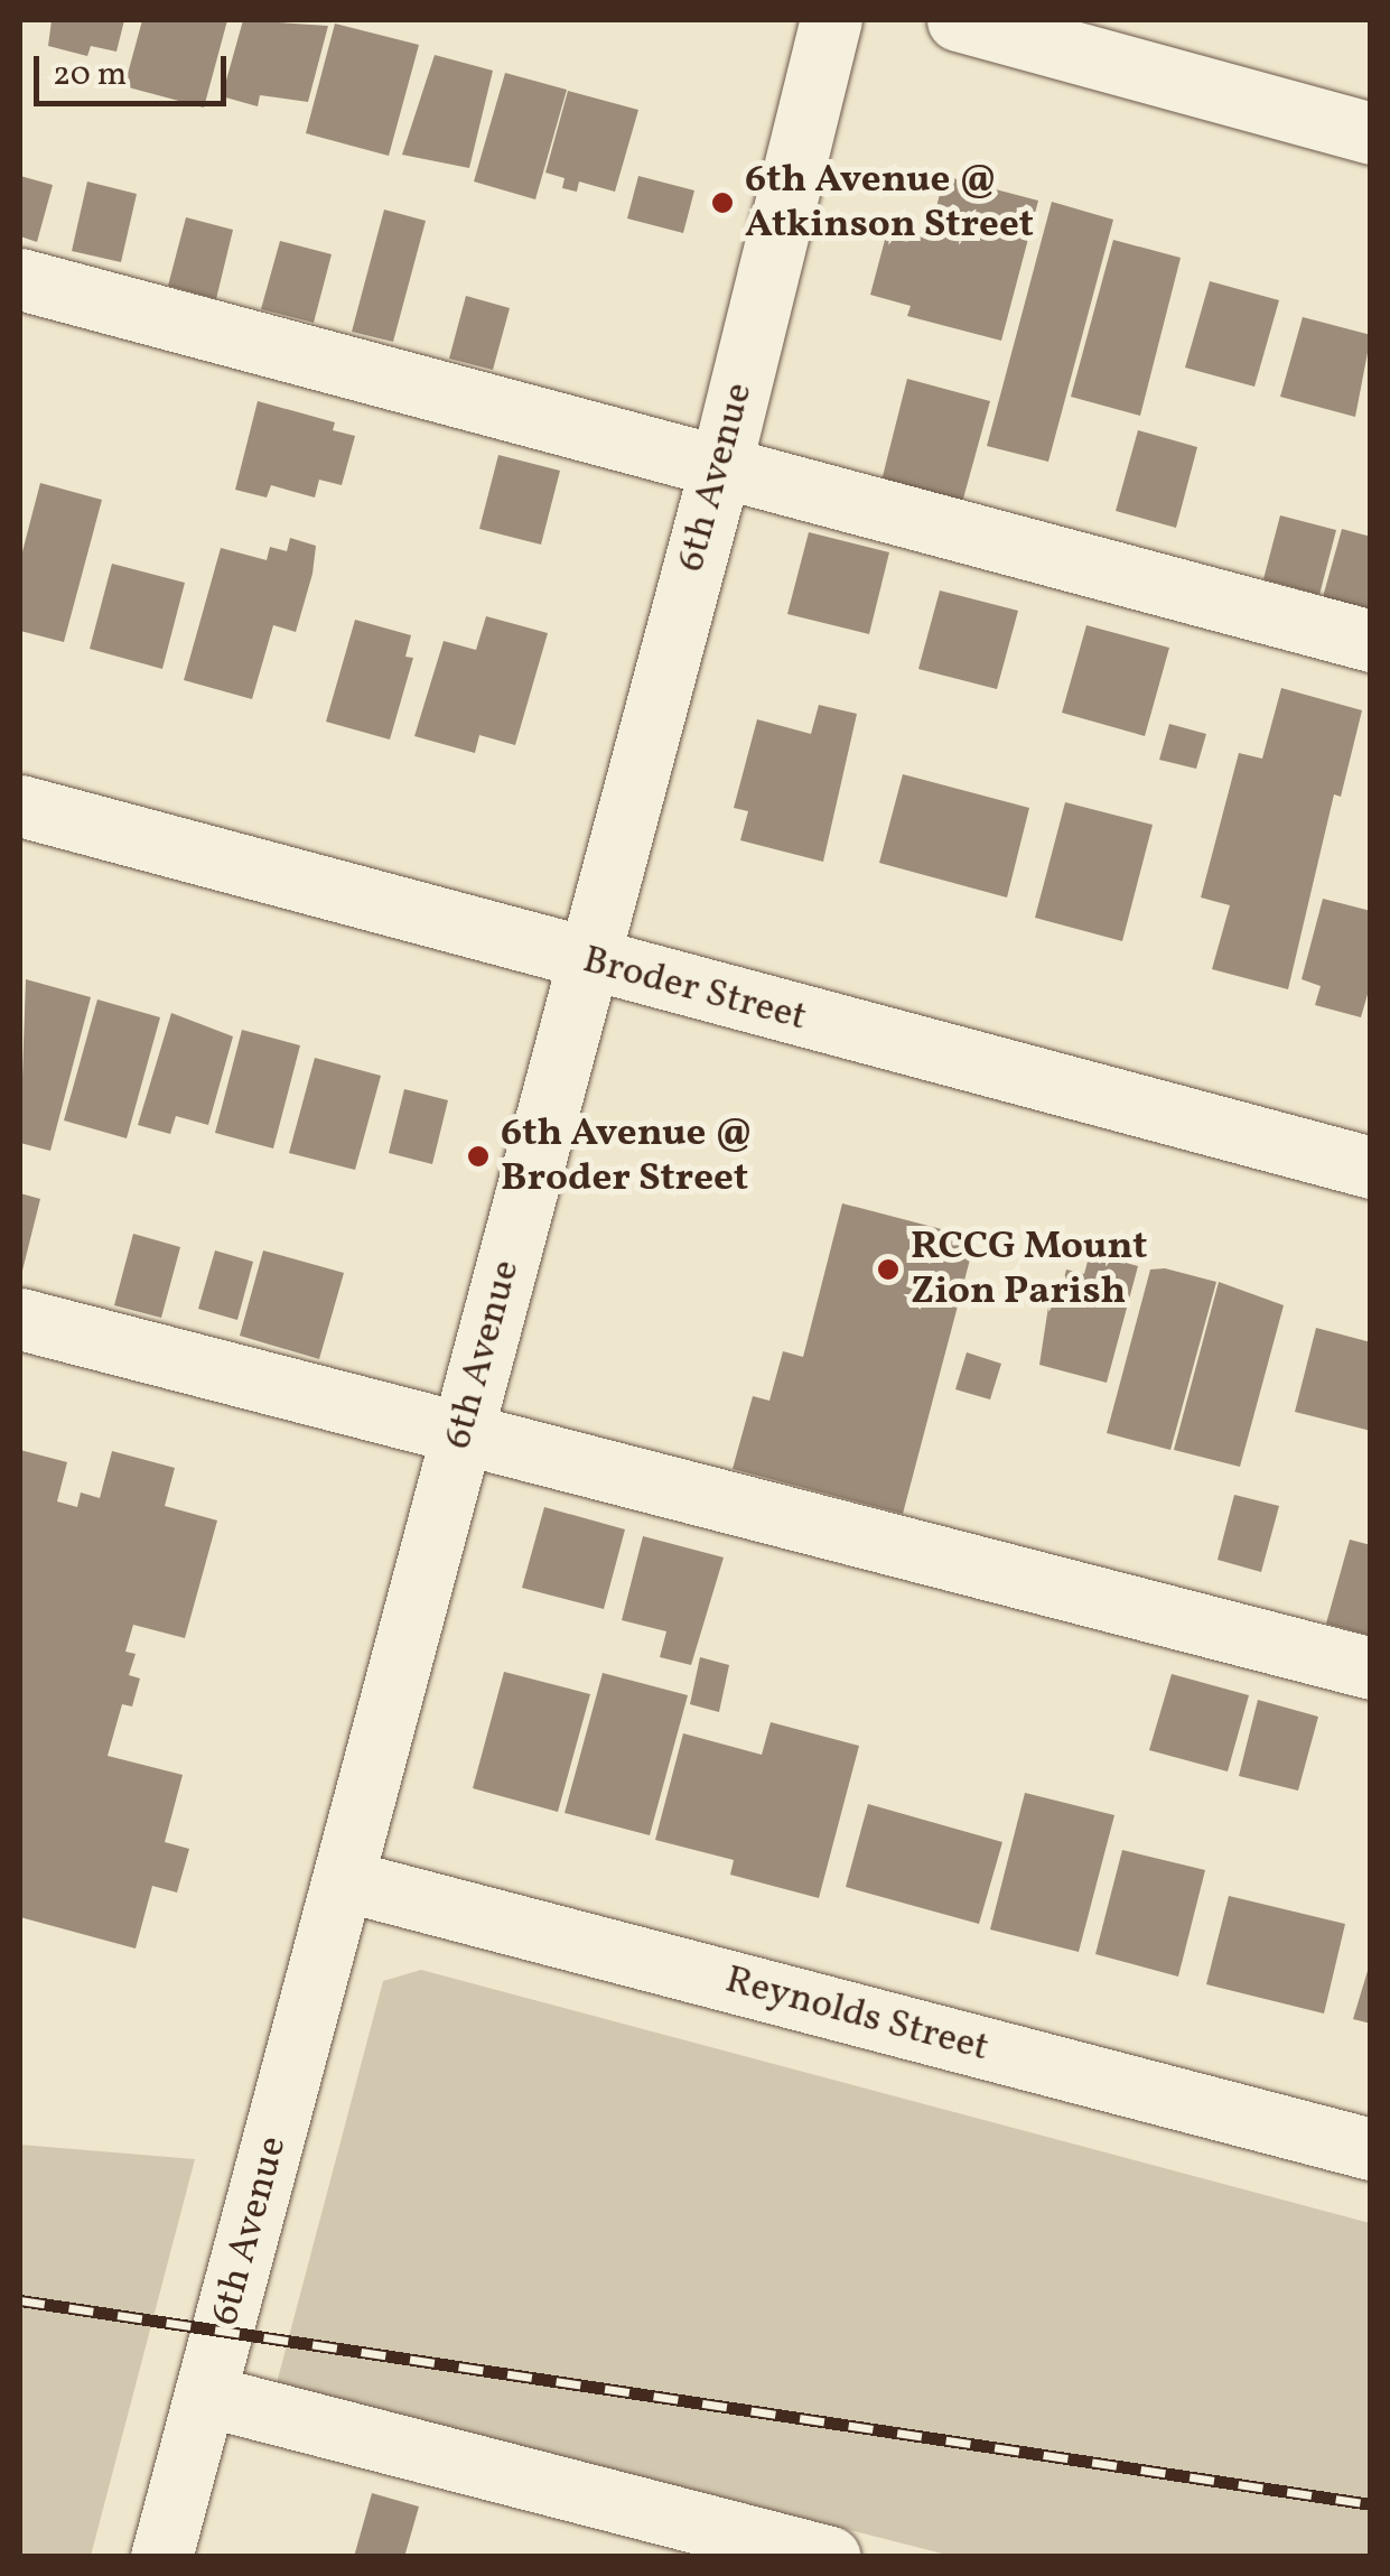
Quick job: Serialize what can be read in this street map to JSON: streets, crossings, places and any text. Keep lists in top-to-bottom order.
{
  "streets": {
    "street": ["6th Avenue", "Broder Street", "Reynolds Street"]
  },
  "crossings": [
    ["6th Avenue", "Broder Street"],
    ["6th Avenue", "Reynolds Street"]
  ],
  "places": ["6th Avenue @ Atkinson Street", "6th Avenue @ Broder Street", "RCCG Mount Zion Parish"],
  "scale_bar": "20 m"
}
